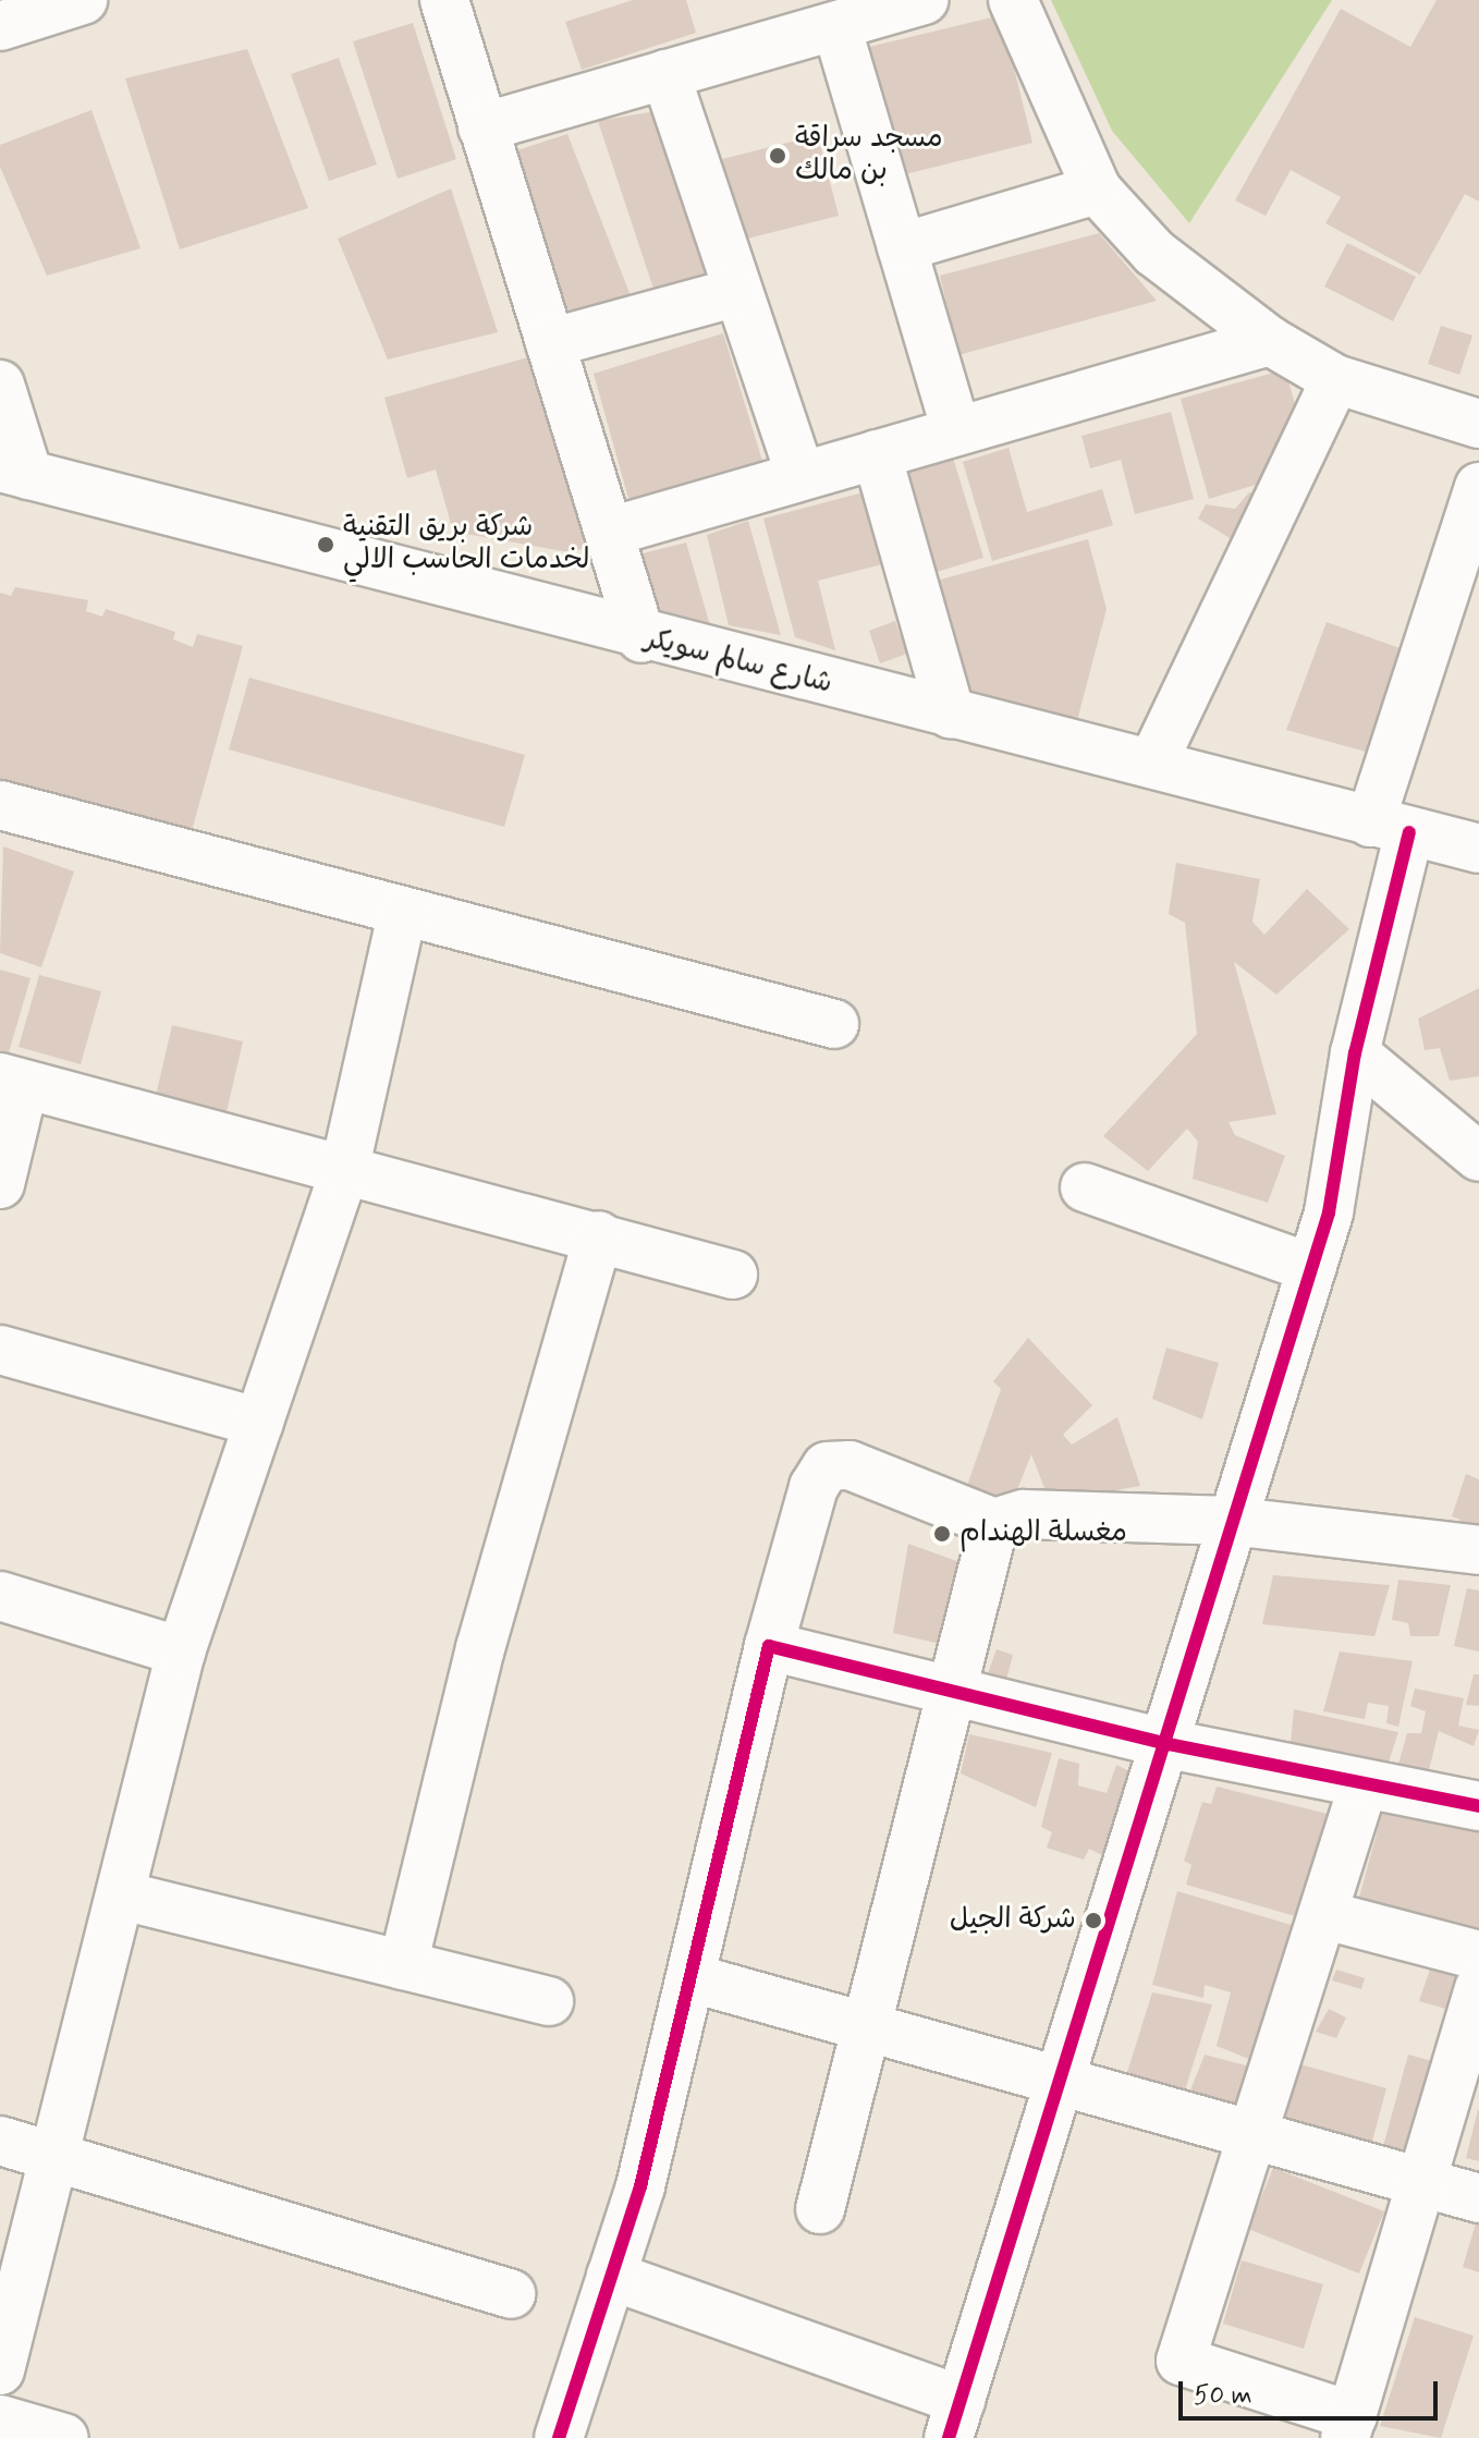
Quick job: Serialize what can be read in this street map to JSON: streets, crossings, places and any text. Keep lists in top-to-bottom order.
{
  "streets": {
    "street": ["شارع سالم سويكر"]
  },
  "places": [
    "مسجد سراقة بن مالك",
    "شركة بريق التقنية لخدمات الحاسب الالي",
    "مغسلة الهندام",
    "شركة الجيل"
  ],
  "scale_bar": "50 m"
}
